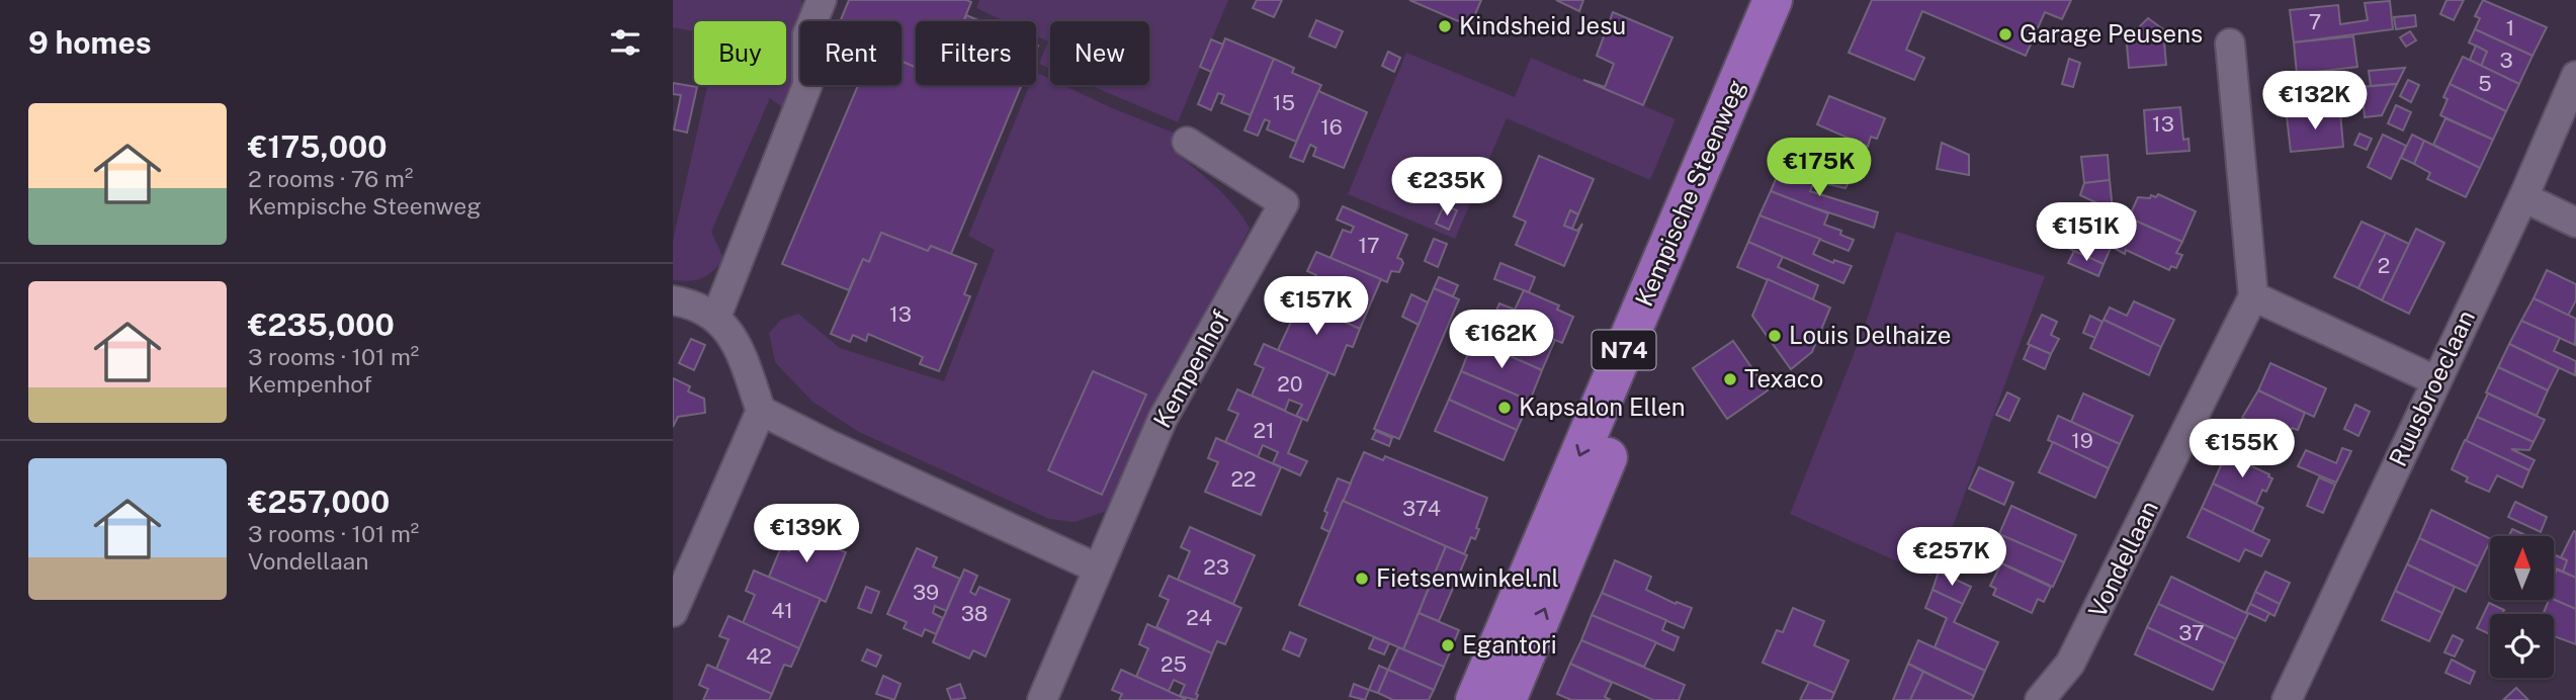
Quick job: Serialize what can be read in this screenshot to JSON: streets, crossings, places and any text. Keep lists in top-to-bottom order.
{
  "streets": {
    "main road": ["Kempische Steenweg", "N74"],
    "street": ["Kempenhof", "Ruusbroeclaan", "Vondellaan"]
  },
  "places": [
    "Kindsheid Jesu",
    "Garage Peusens",
    "Louis Delhaize",
    "Texaco",
    "Kapsalon Ellen",
    "Fietsenwinkel.nl",
    "Egantori"
  ],
  "house_numbers": [
    "7",
    "1",
    "3",
    "5",
    "15",
    "13",
    "16",
    "17",
    "2",
    "13",
    "20",
    "21",
    "19",
    "22",
    "374",
    "23",
    "39",
    "41",
    "38",
    "24",
    "37",
    "42",
    "25"
  ],
  "north": "top",
  "page": {
    "heading": "9 homes",
    "chip": [
      "Buy",
      "Rent",
      "Filters",
      "New"
    ],
    "price": [
      "€132K",
      "€175K",
      "€235K",
      "€151K",
      "€157K",
      "€162K",
      "€155K",
      "€139K",
      "€257K"
    ],
    "list": [
      {
        "name": "€175,000",
        "note": "2 rooms · 76 m² · Kempische Steenweg"
      },
      {
        "name": "€235,000",
        "note": "3 rooms · 101 m² · Kempenhof"
      },
      {
        "name": "€257,000",
        "note": "3 rooms · 101 m² · Vondellaan"
      }
    ]
  }
}
